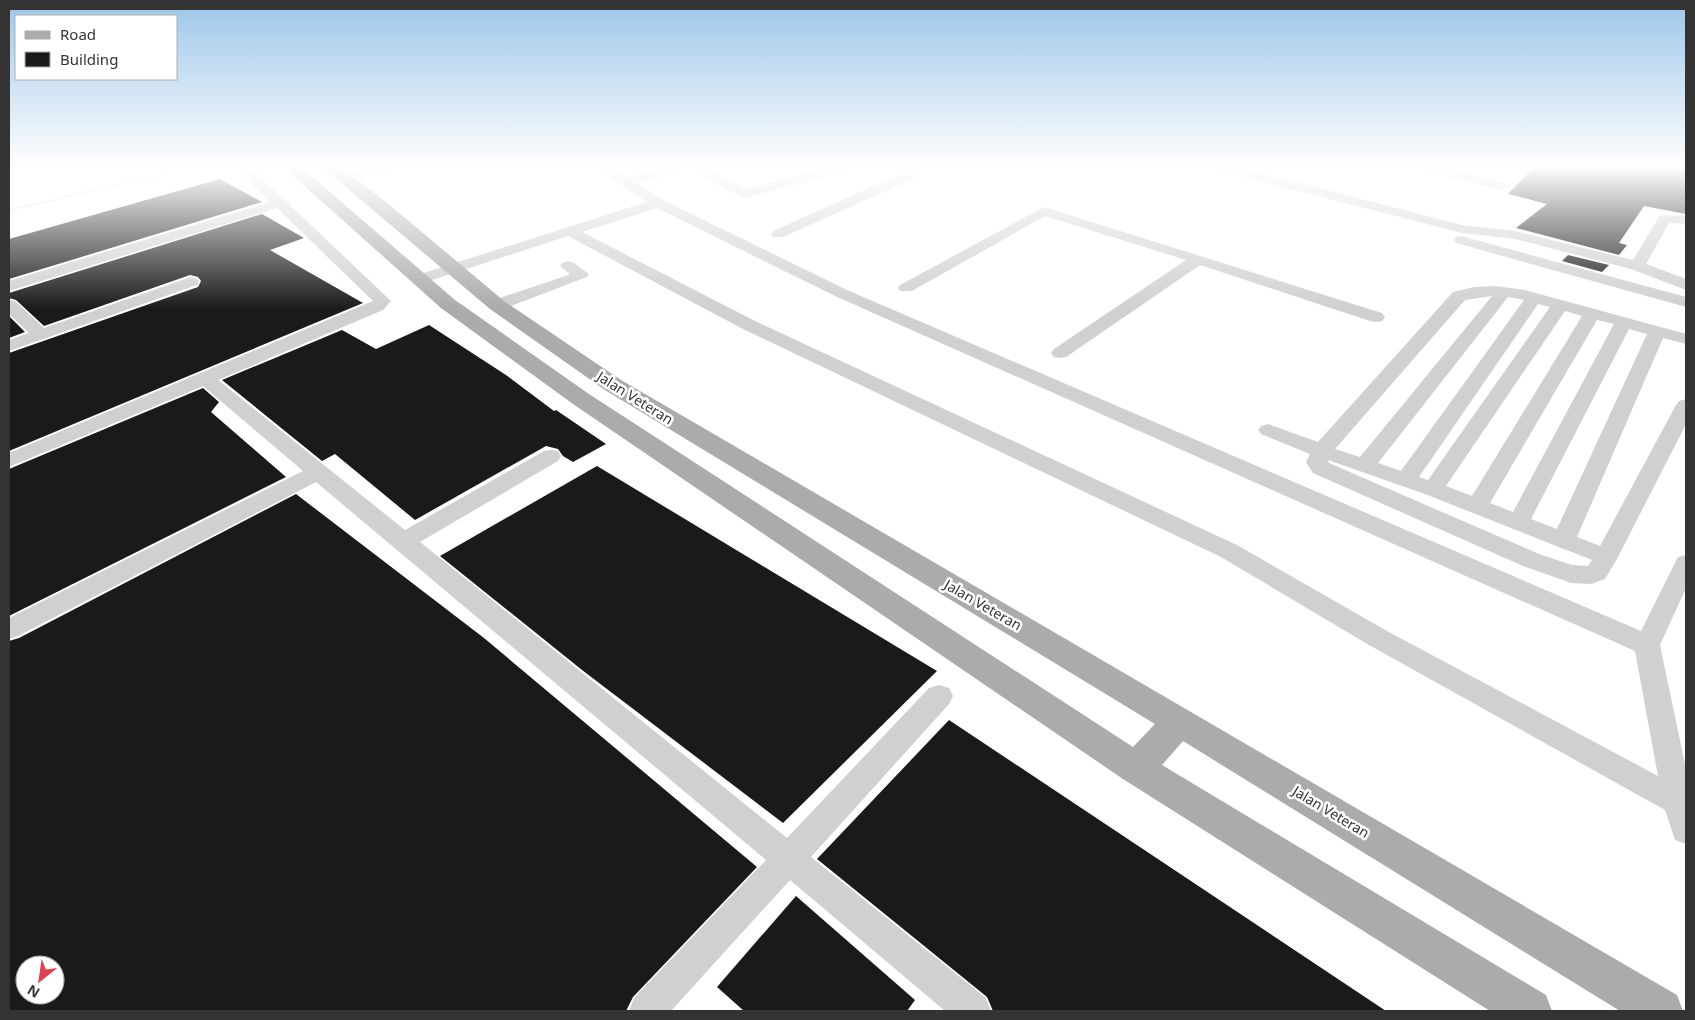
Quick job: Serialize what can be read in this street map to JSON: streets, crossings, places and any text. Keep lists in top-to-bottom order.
{
  "streets": {
    "main road": ["Jalan Veteran"]
  },
  "legend": ["Road", "Building"],
  "north": "bottom left"
}
